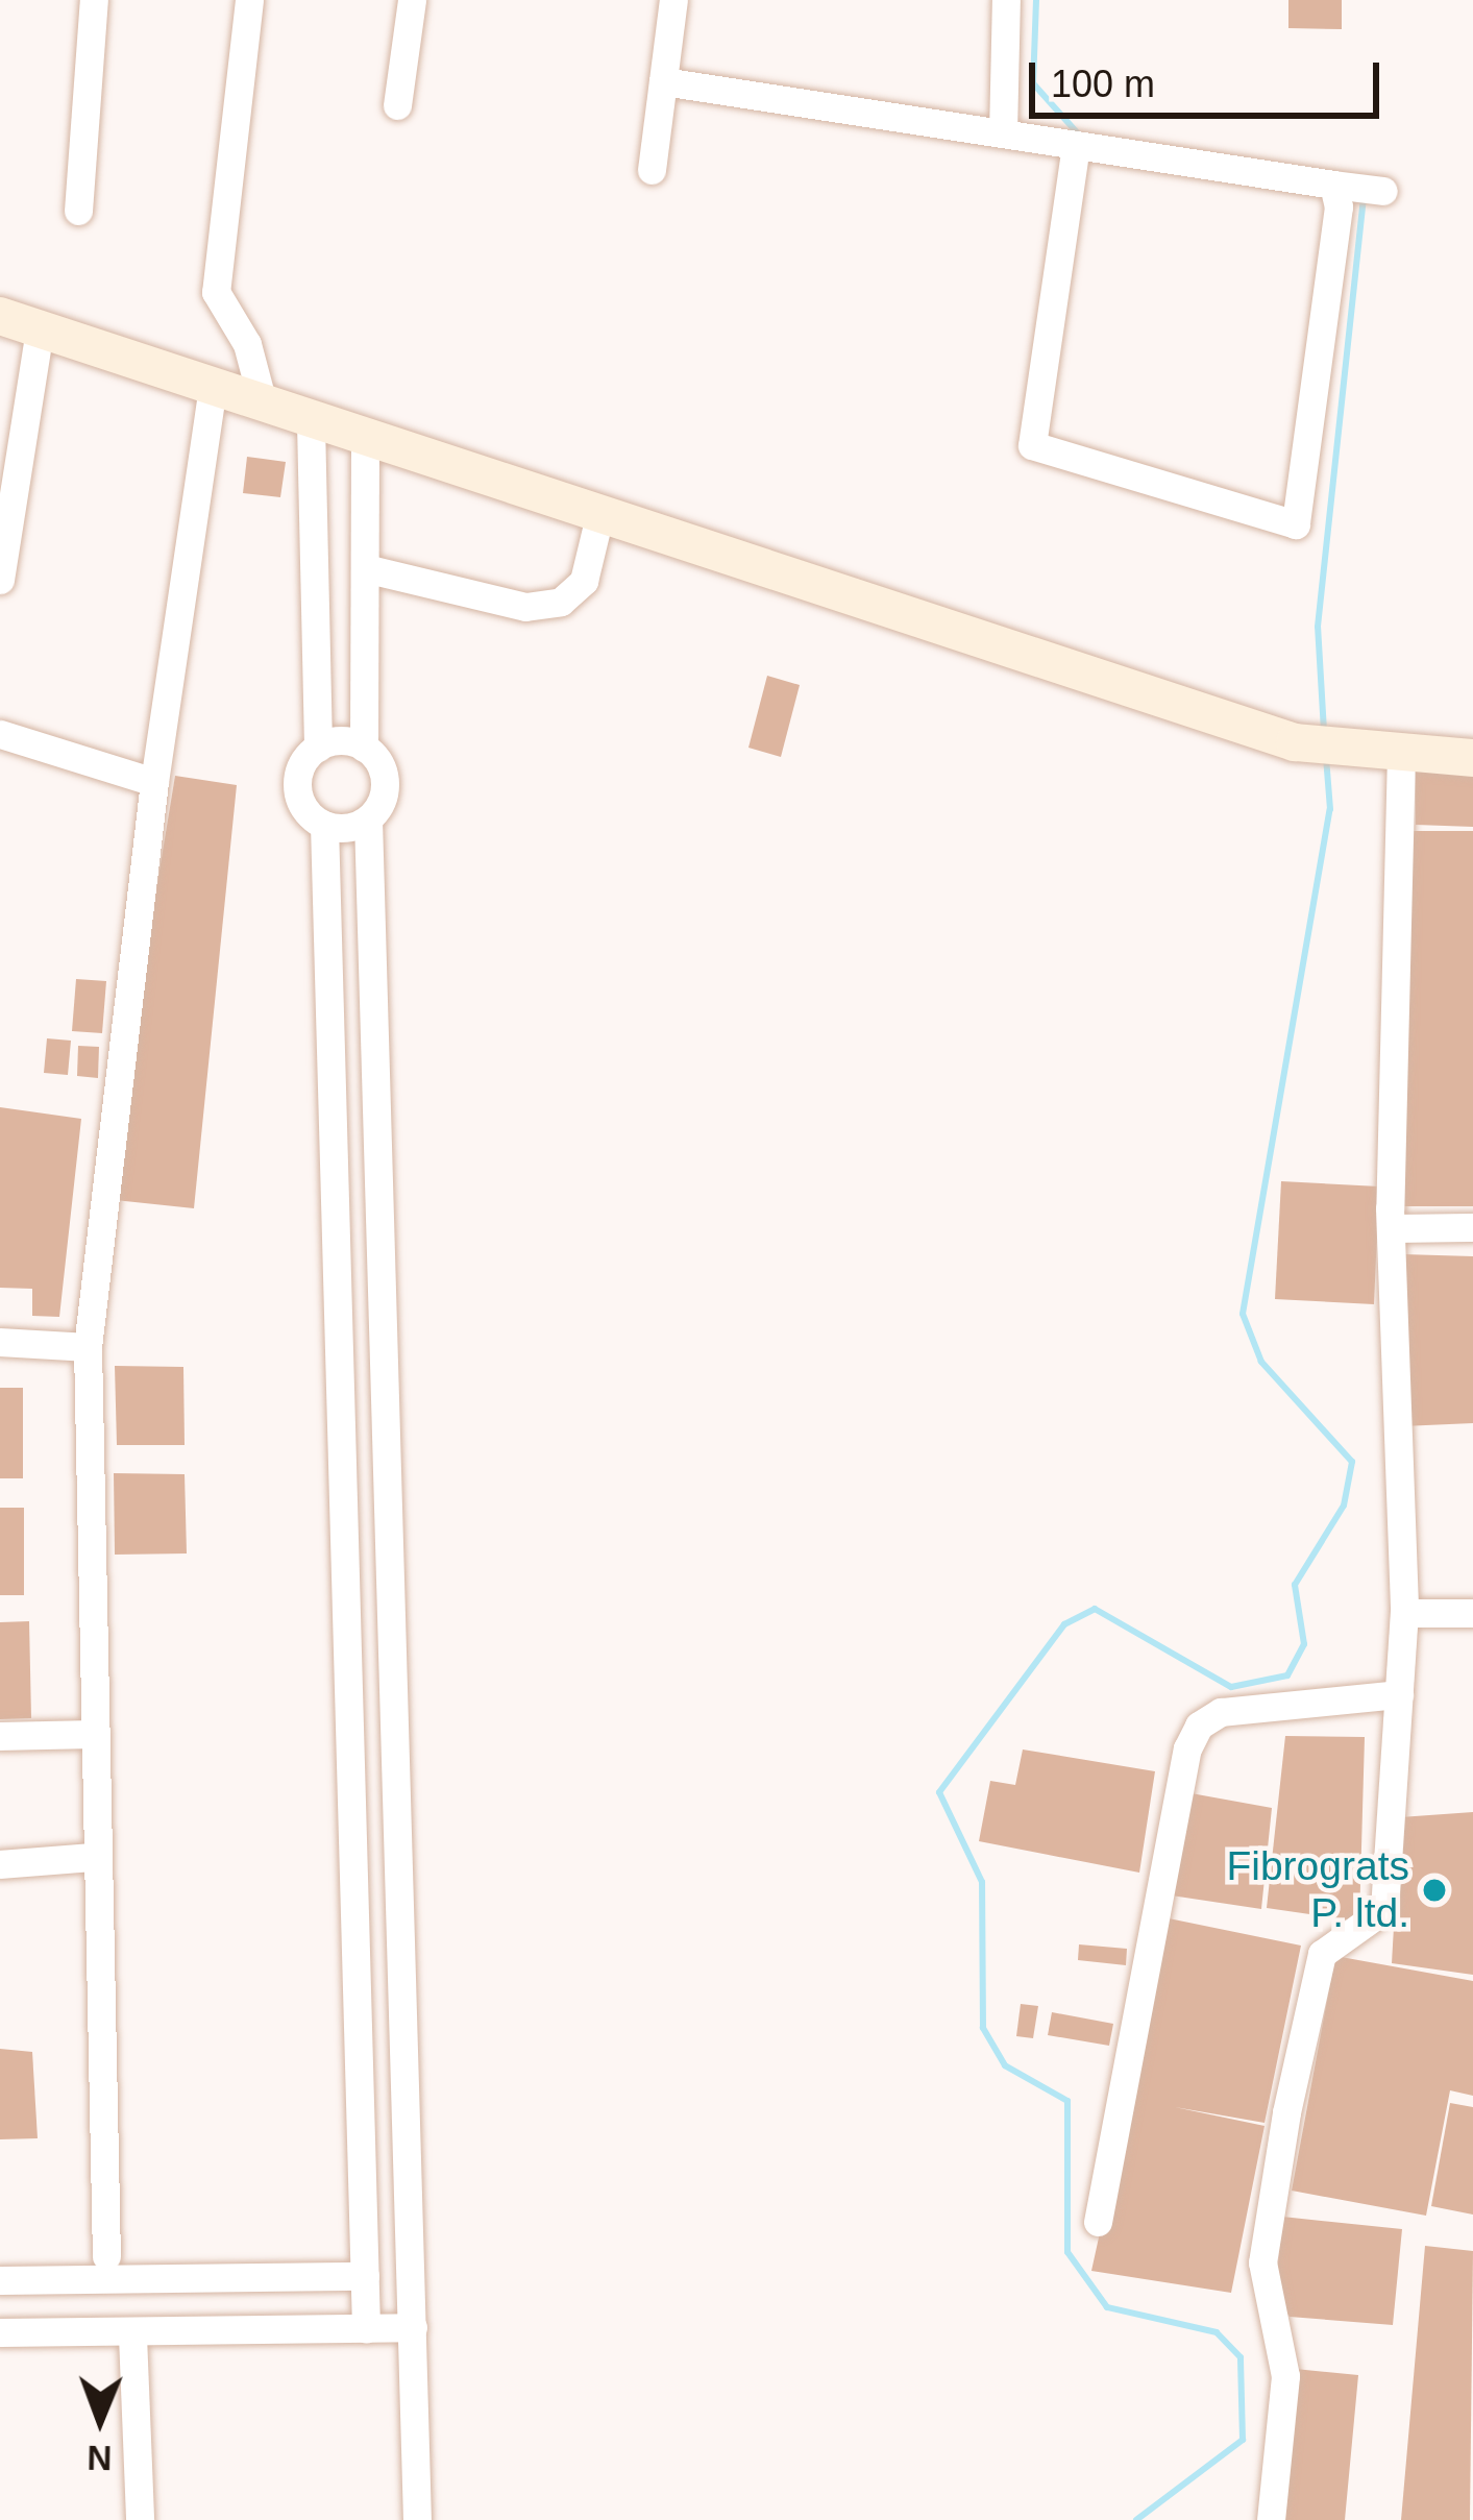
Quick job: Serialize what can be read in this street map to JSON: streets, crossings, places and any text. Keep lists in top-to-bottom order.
{
  "places": ["Fibrograts P. ltd."],
  "scale_bar": "100 m",
  "north": "bottom"
}
